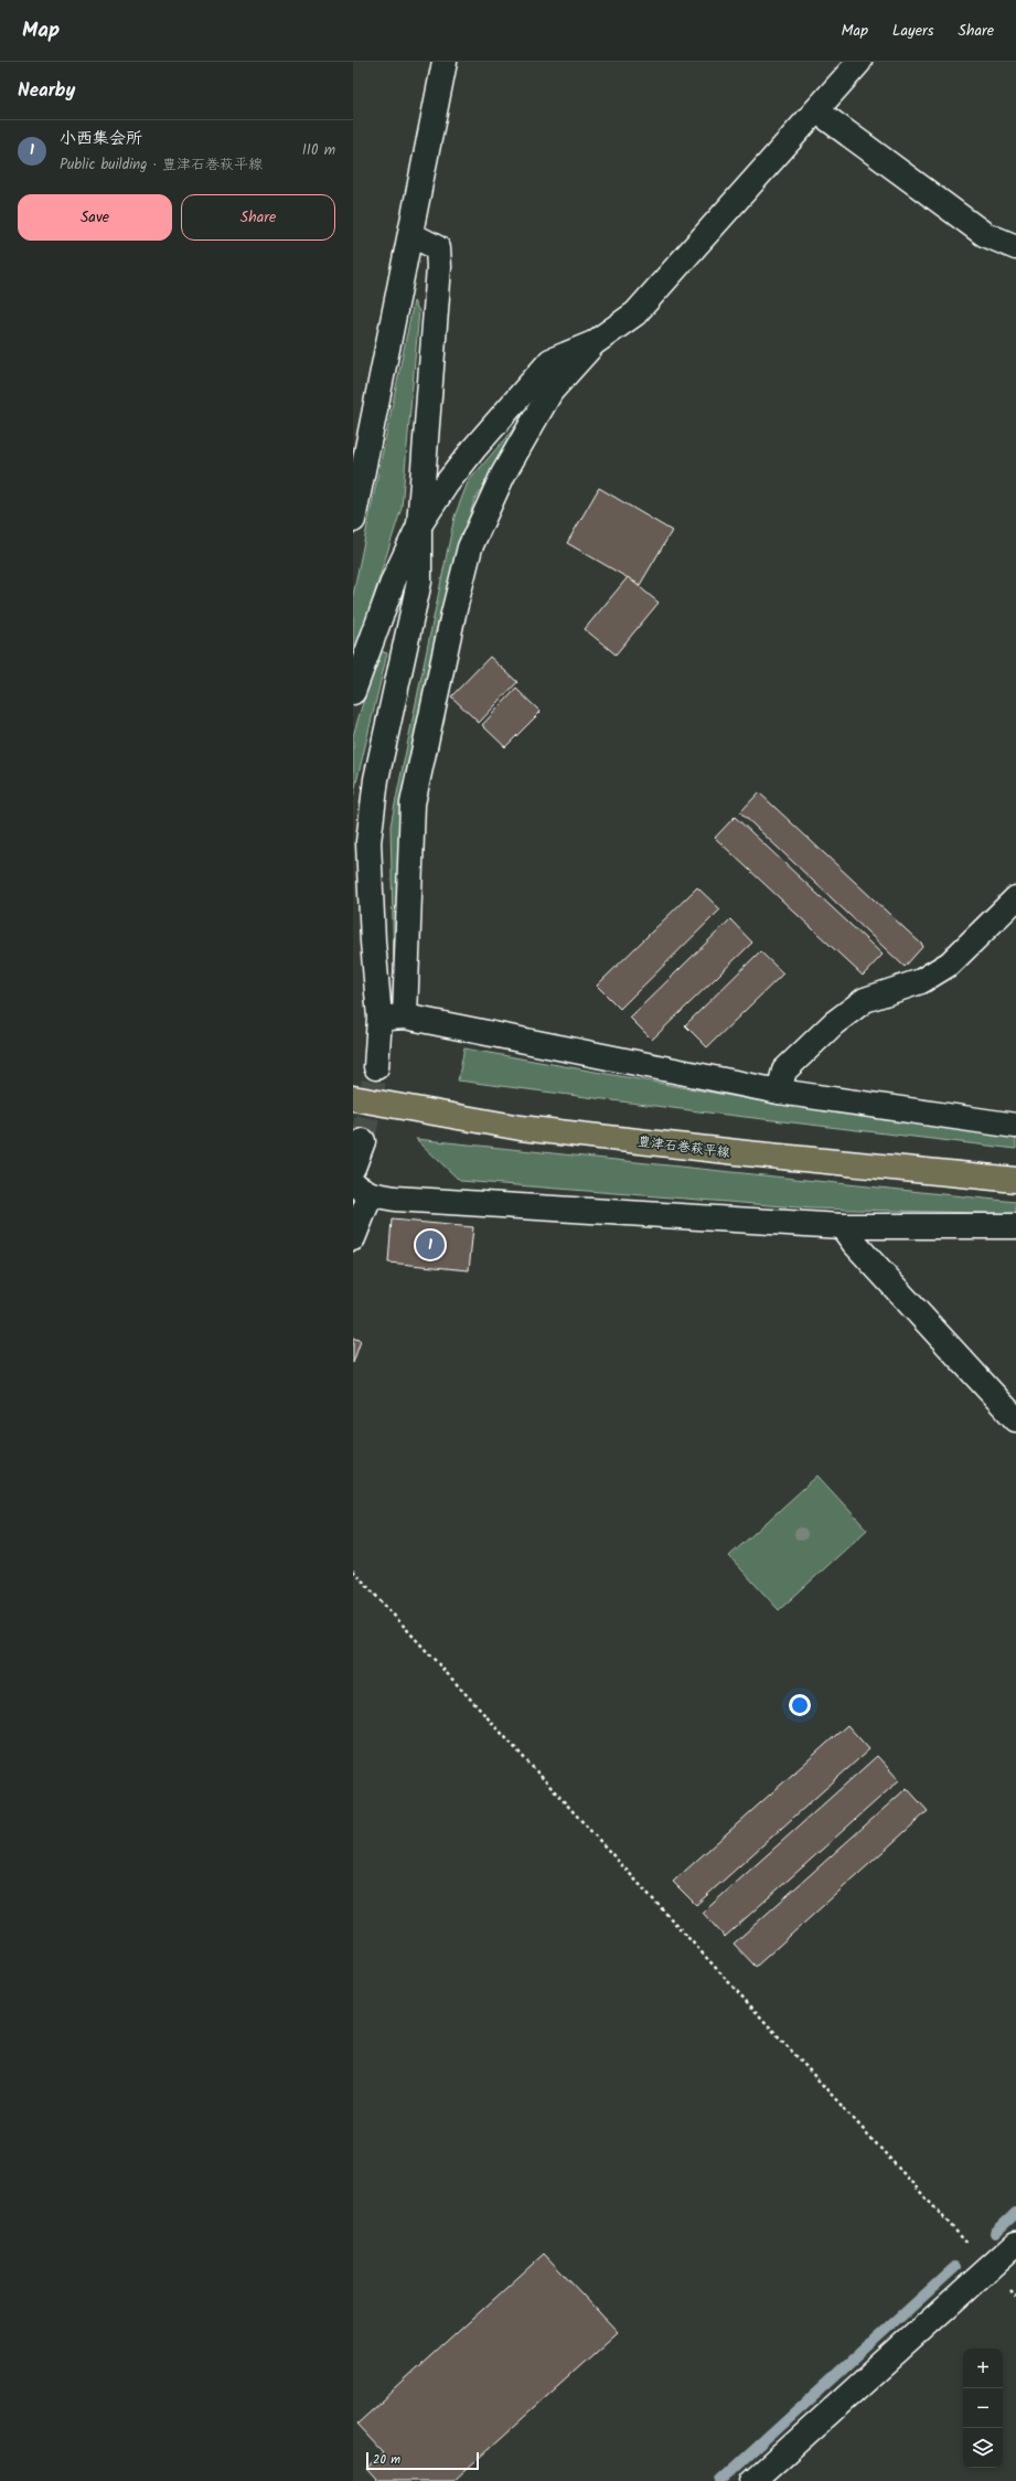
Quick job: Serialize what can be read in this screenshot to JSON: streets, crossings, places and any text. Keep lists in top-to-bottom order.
{
  "streets": {
    "main road": ["豊津石巻萩平線"]
  },
  "scale_bar": "20 m",
  "page": {
    "header": "Map",
    "nav": ["Map", "Layers", "Share"],
    "heading": "Nearby",
    "list": [
      {
        "mark": "1",
        "name": "小西集会所",
        "note": "Public building · 豊津石巻萩平線",
        "value": "110 m"
      }
    ],
    "buttons": ["Save", "Share"],
    "pins": "1",
    "map_buttons": ["+", "−"],
    "scale": "20 m"
  }
}
